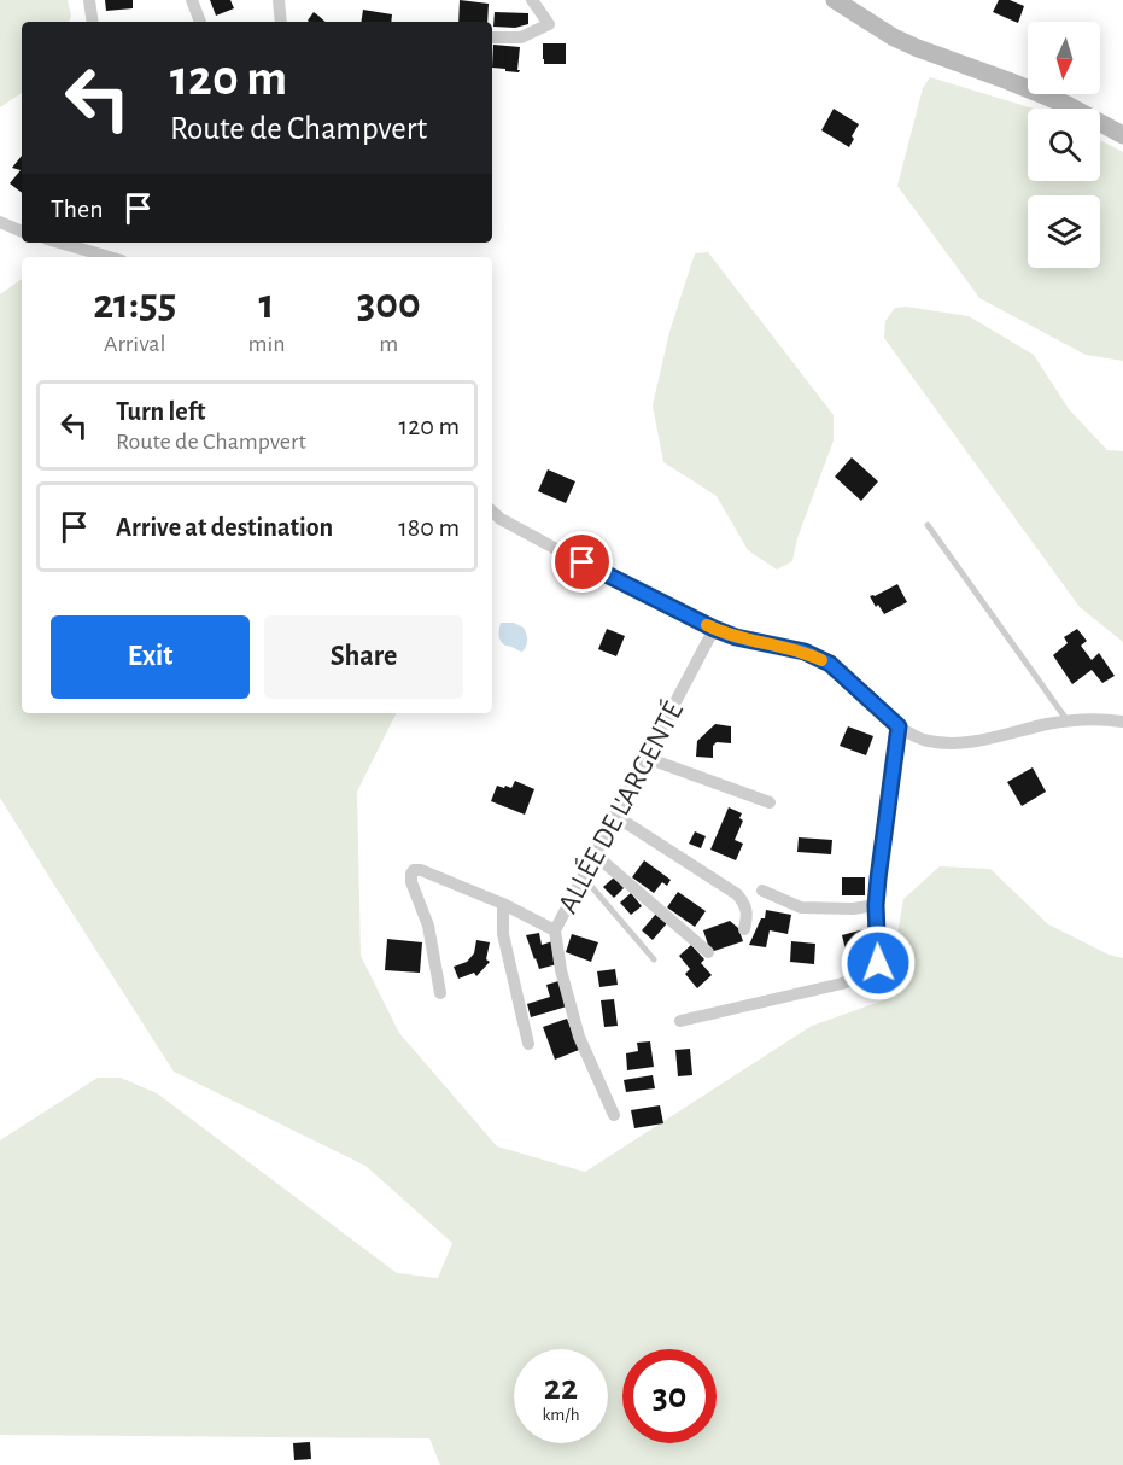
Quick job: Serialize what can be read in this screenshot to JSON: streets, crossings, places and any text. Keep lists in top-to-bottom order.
{
  "streets": {
    "street": ["ALLÉE DE L'ARGENTÉ"]
  },
  "north": "bottom",
  "page": {
    "turn": ["120 m", "Route de Champvert"],
    "then": "Then",
    "eta": [
      "21:55",
      "Arrival",
      "1",
      "min",
      "300",
      "m"
    ],
    "list": [
      {
        "name": "Turn left",
        "note": "Route de Champvert",
        "value": "120 m"
      },
      {
        "name": "Arrive at destination",
        "value": "180 m"
      }
    ],
    "buttons": ["Exit", "Share"],
    "speed": "22 km/h",
    "limit": "30"
  }
}
